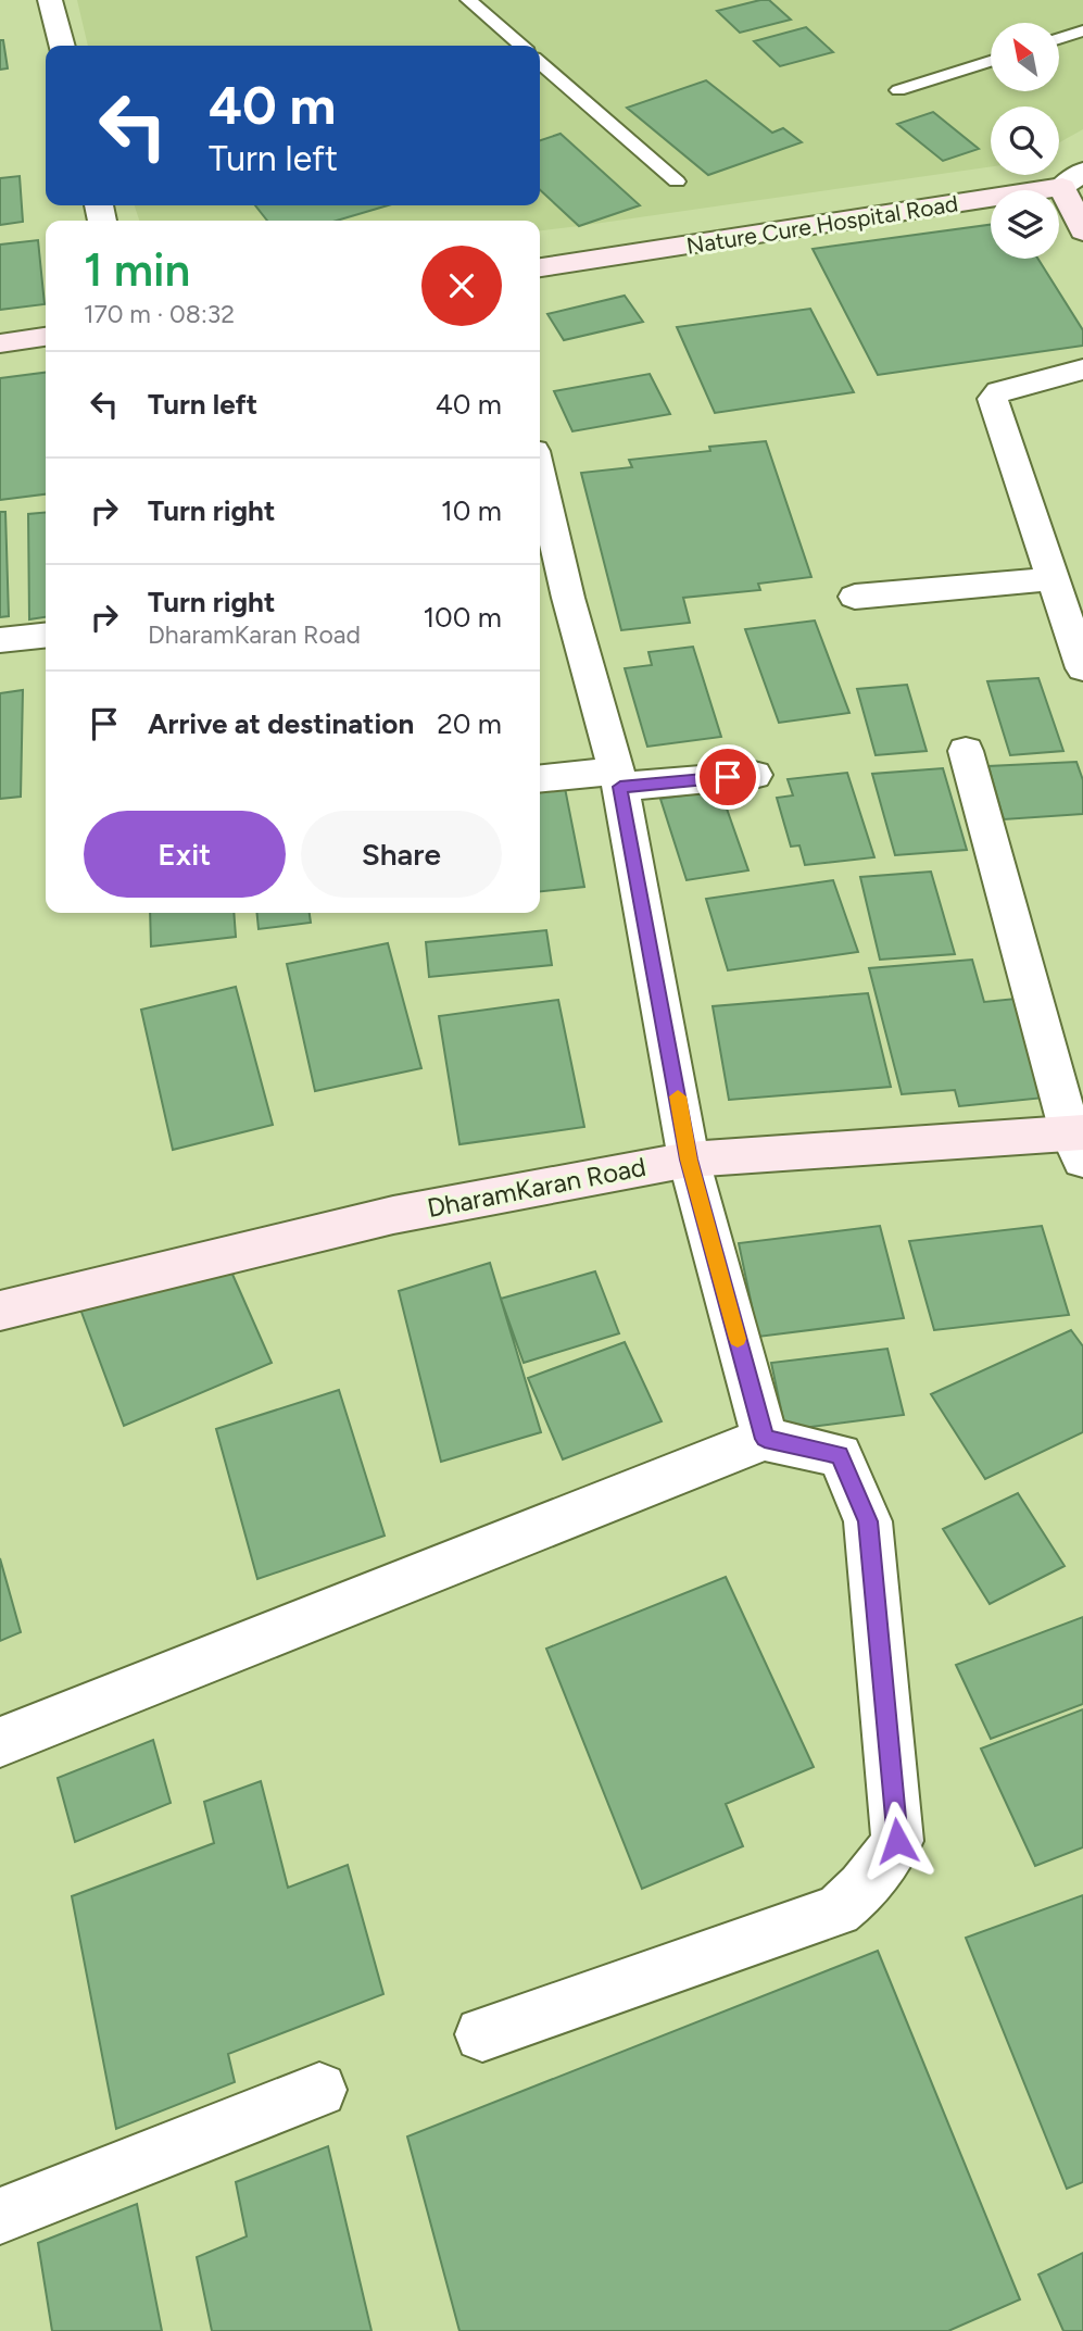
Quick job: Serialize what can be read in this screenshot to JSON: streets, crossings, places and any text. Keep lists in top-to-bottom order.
{
  "streets": {
    "street": ["Nature Cure Hospital Road", "DharamKaran Road"]
  },
  "north": "top left",
  "page": {
    "turn": ["40 m", "Turn left"],
    "heading": ["1 min", "170 m · 08:32"],
    "list": [
      {
        "name": "Turn left",
        "value": "40 m"
      },
      {
        "name": "Turn right",
        "value": "10 m"
      },
      {
        "name": "Turn right",
        "note": "DharamKaran Road",
        "value": "100 m"
      },
      {
        "name": "Arrive at destination",
        "value": "20 m"
      }
    ],
    "buttons": ["Exit", "Share"]
  }
}
